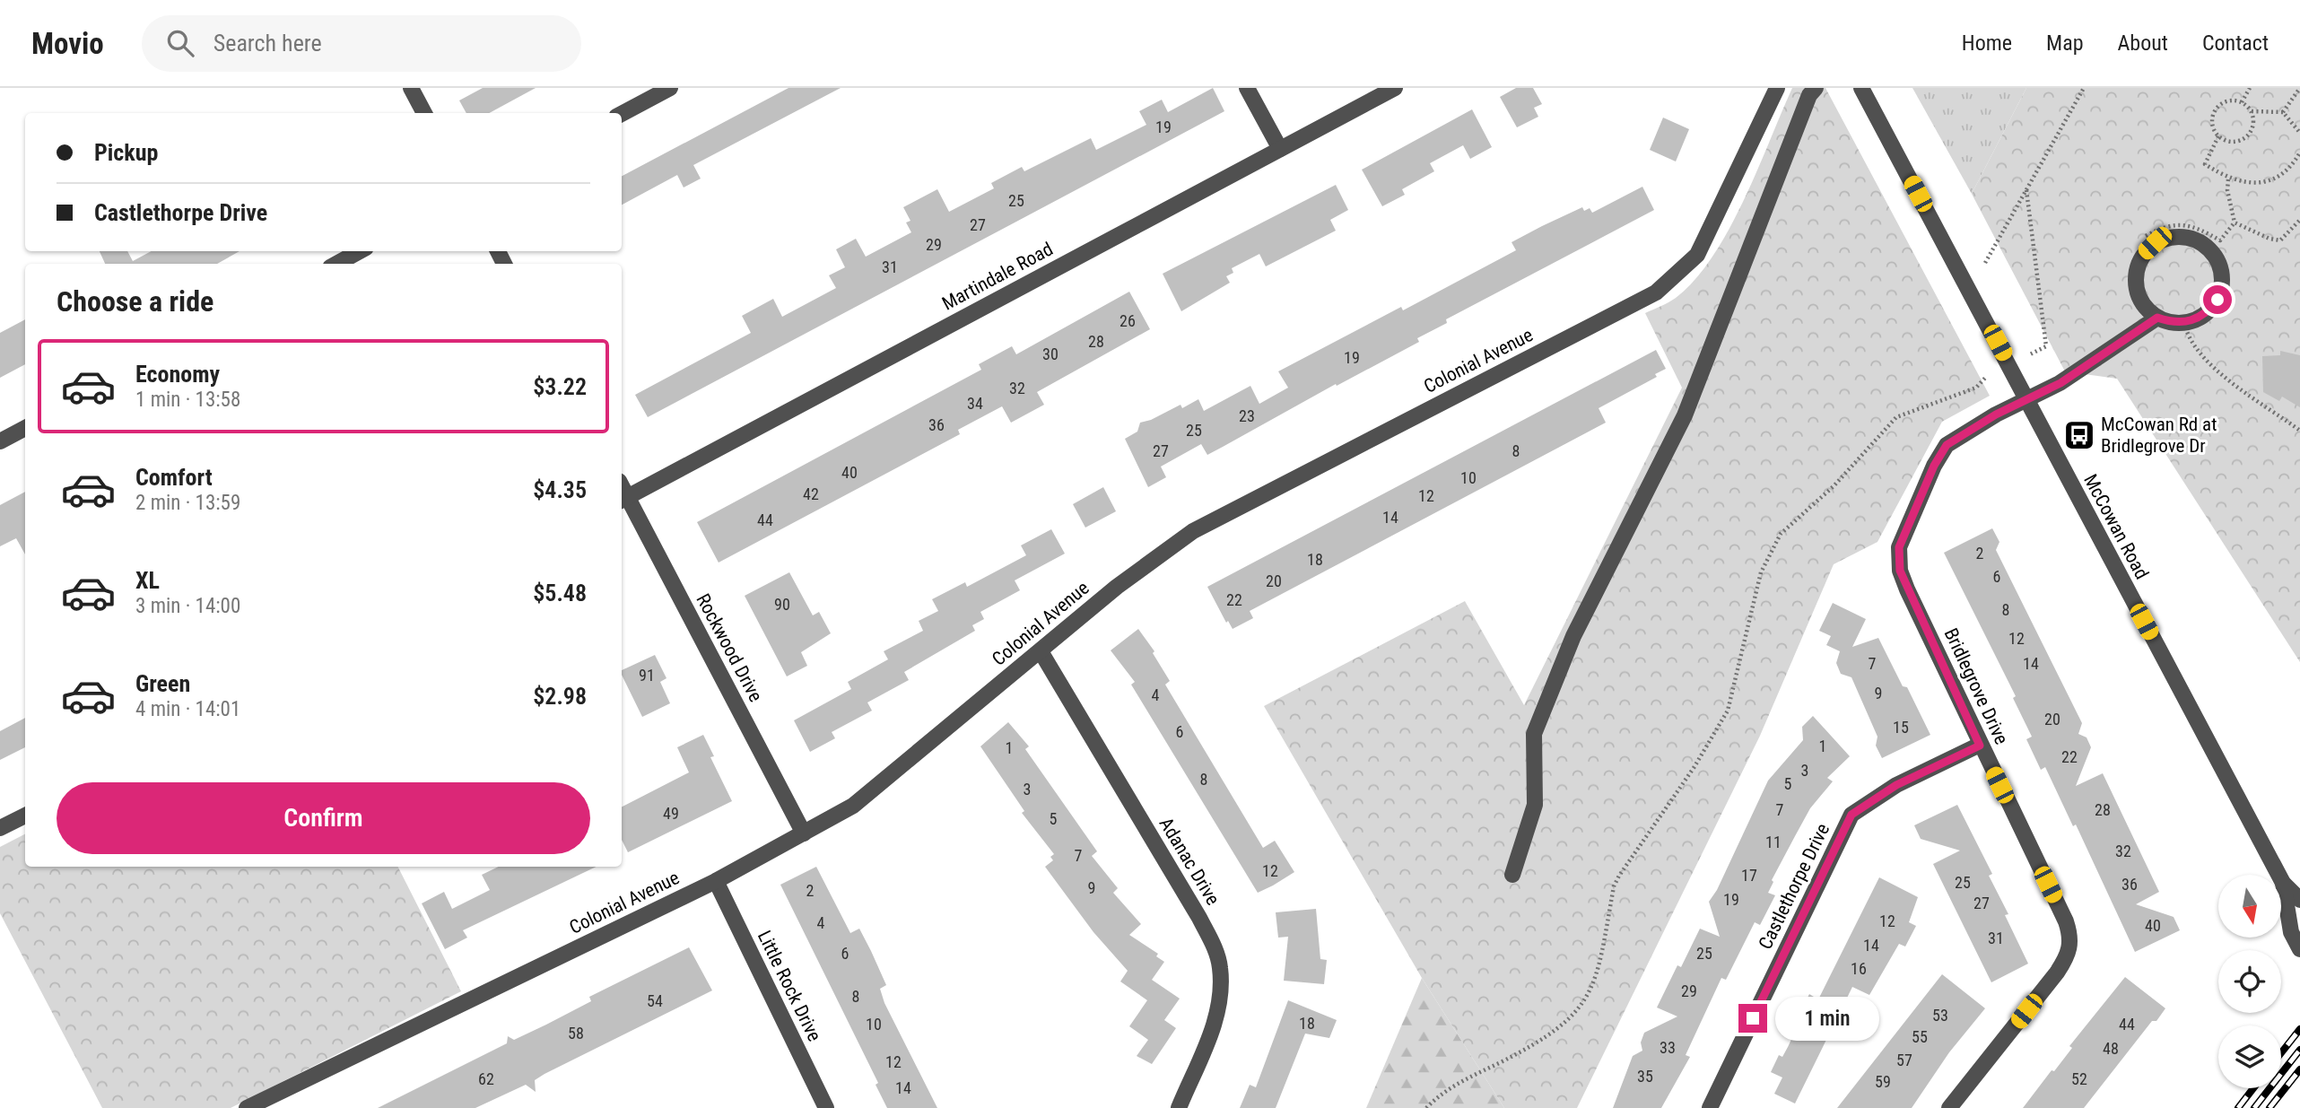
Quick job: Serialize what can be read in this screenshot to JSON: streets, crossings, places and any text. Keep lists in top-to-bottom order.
{
  "streets": {
    "street": [
      "Martindale Road",
      "Colonial Avenue",
      "McCowan Road",
      "Rockwood Drive",
      "Bridlegrove Drive",
      "Adanac Drive",
      "Castlethorpe Drive",
      "Little Rock Drive"
    ]
  },
  "crossings": [
    ["Martindale Road", "Rockwood Drive"],
    ["Colonial Avenue", "Rockwood Drive"],
    ["Colonial Avenue", "Adanac Drive"],
    ["Colonial Avenue", "Little Rock Drive"],
    ["McCowan Road", "Bridlegrove Drive"],
    ["Bridlegrove Drive", "Castlethorpe Drive"]
  ],
  "places": {
    "bus stop": ["McCowan Rd at Bridlegrove Dr"]
  },
  "house_numbers": [
    "19",
    "25",
    "27",
    "29",
    "31",
    "26",
    "28",
    "30",
    "19",
    "32",
    "34",
    "23",
    "36",
    "25",
    "27",
    "8",
    "40",
    "10",
    "42",
    "12",
    "14",
    "44",
    "2",
    "18",
    "6",
    "20",
    "22",
    "90",
    "8",
    "12",
    "7",
    "14",
    "91",
    "9",
    "4",
    "20",
    "15",
    "6",
    "1",
    "1",
    "22",
    "3",
    "8",
    "5",
    "3",
    "7",
    "28",
    "49",
    "5",
    "11",
    "32",
    "7",
    "12",
    "17",
    "25",
    "36",
    "9",
    "2",
    "19",
    "27",
    "12",
    "4",
    "40",
    "31",
    "14",
    "6",
    "25",
    "16",
    "29",
    "8",
    "54",
    "53",
    "18",
    "10",
    "44",
    "58",
    "55",
    "33",
    "48",
    "57",
    "12",
    "35",
    "62",
    "52",
    "59",
    "14"
  ],
  "north": "bottom",
  "page": {
    "header": "Movio",
    "search": "Search here",
    "nav": [
      "Home",
      "Map",
      "About",
      "Contact"
    ],
    "banner": ["Pickup", "Castlethorpe Drive"],
    "heading": "Choose a ride",
    "list": [
      {
        "name": "Economy",
        "note": "1 min · 13:58",
        "value": "$3.22"
      },
      {
        "name": "Comfort",
        "note": "2 min · 13:59",
        "value": "$4.35"
      },
      {
        "name": "XL",
        "note": "3 min · 14:00",
        "value": "$5.48"
      },
      {
        "name": "Green",
        "note": "4 min · 14:01",
        "value": "$2.98"
      }
    ],
    "buttons": "Confirm",
    "bubble": "1 min"
  }
}
